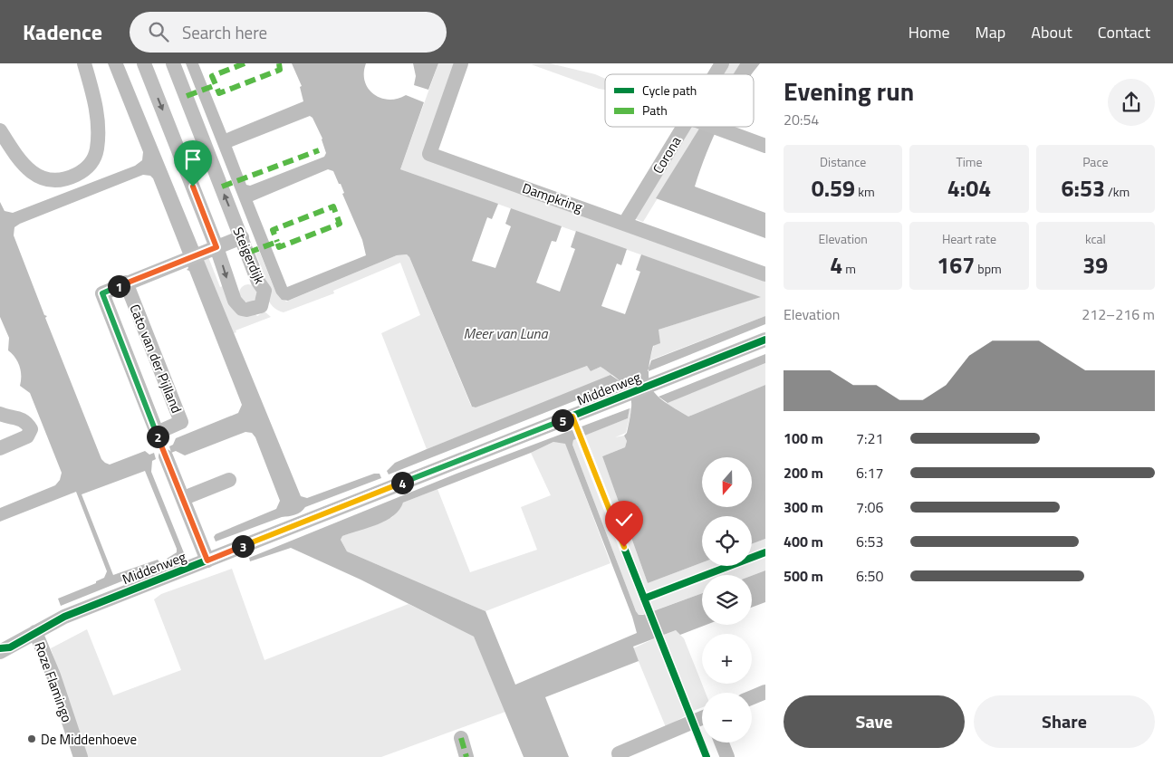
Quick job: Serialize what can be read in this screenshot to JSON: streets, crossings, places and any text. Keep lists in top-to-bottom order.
{
  "streets": {
    "street": [
      "Corona",
      "Dampkring",
      "Steigerdijk",
      "Cato van der Pijlland",
      "Middenweg",
      "Roze Flamingo"
    ]
  },
  "crossings": [
    ["Corona", "Dampkring"],
    ["Steigerdijk", "Cato van der Pijlland"],
    ["Middenweg", "Roze Flamingo"]
  ],
  "water": ["Meer van Luna"],
  "places": ["De Middenhoeve"],
  "legend": ["Cycle path", "Path"],
  "north": "bottom",
  "page": {
    "header": "Kadence",
    "search": "Search here",
    "nav": [
      "Home",
      "Map",
      "About",
      "Contact"
    ],
    "heading": ["Evening run", "20:54"],
    "stats": [
      ["Distance", "0.59 km"],
      ["Time", "4:04"],
      ["Pace", "6:53 /km"],
      ["Elevation", "4 m"],
      ["Heart rate", "167 bpm"],
      ["kcal", "39"]
    ],
    "pins": [
      "1",
      "5",
      "2",
      "4",
      "3"
    ],
    "chart": ["Elevation", "212–216 m"],
    "list": [
      {
        "name": "100 m",
        "note": "7:21"
      },
      {
        "name": "200 m",
        "note": "6:17"
      },
      {
        "name": "300 m",
        "note": "7:06"
      },
      {
        "name": "400 m",
        "note": "6:53"
      },
      {
        "name": "500 m",
        "note": "6:50"
      }
    ],
    "map_buttons": ["+", "−"],
    "buttons": ["Save", "Share"]
  }
}
